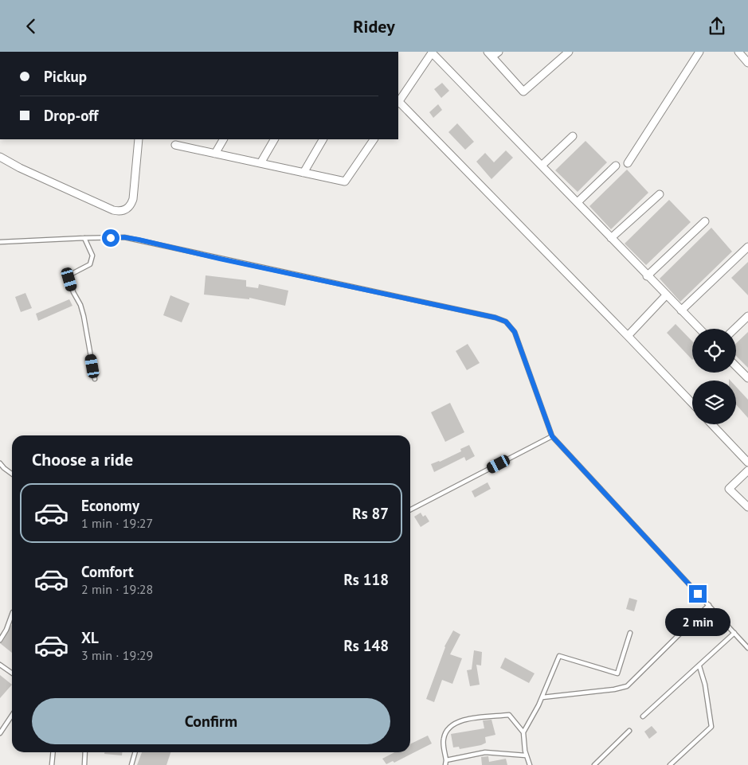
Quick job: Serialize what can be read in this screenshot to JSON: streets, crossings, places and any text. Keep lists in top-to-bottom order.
{
  "page": {
    "header": "Ridey",
    "banner": ["Pickup", "Drop-off"],
    "heading": "Choose a ride",
    "list": [
      {
        "name": "Economy",
        "note": "1 min · 19:27",
        "value": "Rs 87"
      },
      {
        "name": "Comfort",
        "note": "2 min · 19:28",
        "value": "Rs 118"
      },
      {
        "name": "XL",
        "note": "3 min · 19:29",
        "value": "Rs 148"
      }
    ],
    "bubble": "2 min",
    "buttons": "Confirm"
  }
}
